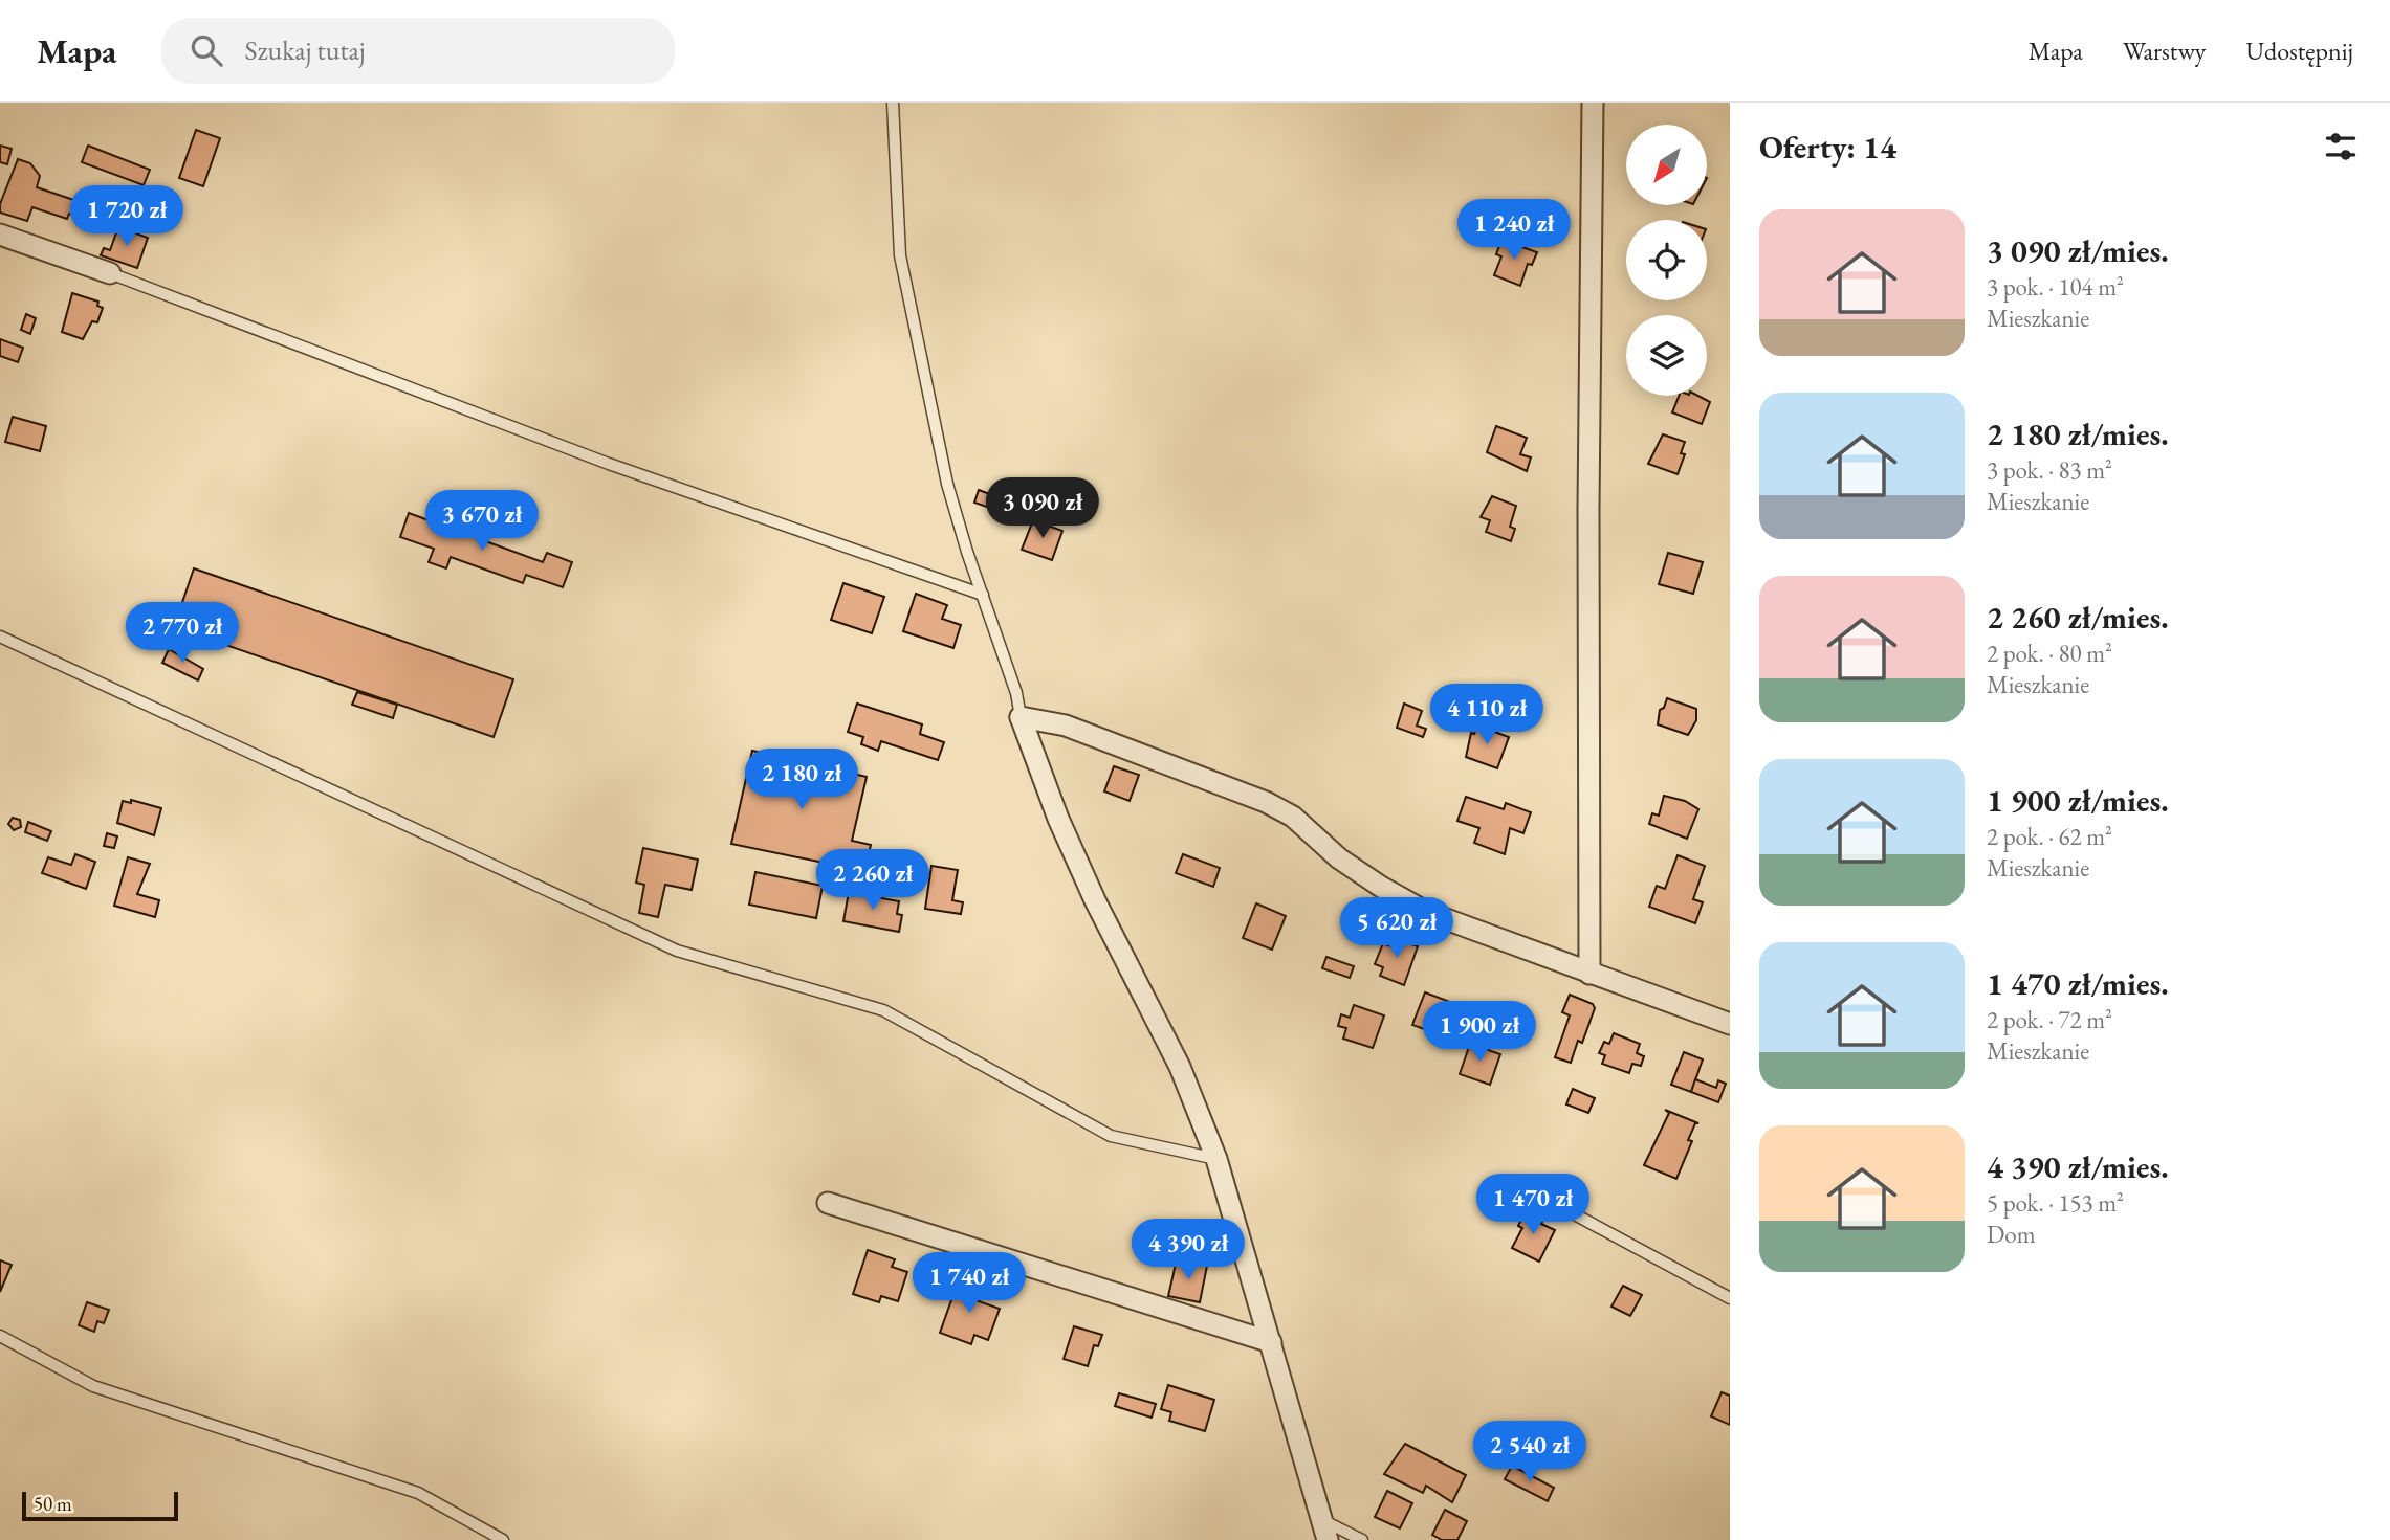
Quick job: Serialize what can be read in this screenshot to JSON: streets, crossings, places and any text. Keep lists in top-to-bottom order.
{
  "scale_bar": "50 m",
  "north": "bottom left",
  "page": {
    "header": "Mapa",
    "search": "Szukaj tutaj",
    "nav": ["Mapa", "Warstwy", "Udostępnij"],
    "heading": "Oferty: 14",
    "price": [
      "1 720 zł",
      "1 240 zł",
      "3 090 zł",
      "3 670 zł",
      "2 770 zł",
      "4 110 zł",
      "2 180 zł",
      "2 260 zł",
      "5 620 zł",
      "1 900 zł",
      "1 470 zł",
      "4 390 zł",
      "1 740 zł",
      "2 540 zł"
    ],
    "list": [
      {
        "name": "3 090 zł/mies.",
        "note": "3 pok. · 104 m² · Mieszkanie"
      },
      {
        "name": "2 180 zł/mies.",
        "note": "3 pok. · 83 m² · Mieszkanie"
      },
      {
        "name": "2 260 zł/mies.",
        "note": "2 pok. · 80 m² · Mieszkanie"
      },
      {
        "name": "1 900 zł/mies.",
        "note": "2 pok. · 62 m² · Mieszkanie"
      },
      {
        "name": "1 470 zł/mies.",
        "note": "2 pok. · 72 m² · Mieszkanie"
      },
      {
        "name": "4 390 zł/mies.",
        "note": "5 pok. · 153 m² · Dom"
      }
    ],
    "scale": "50 m"
  }
}
